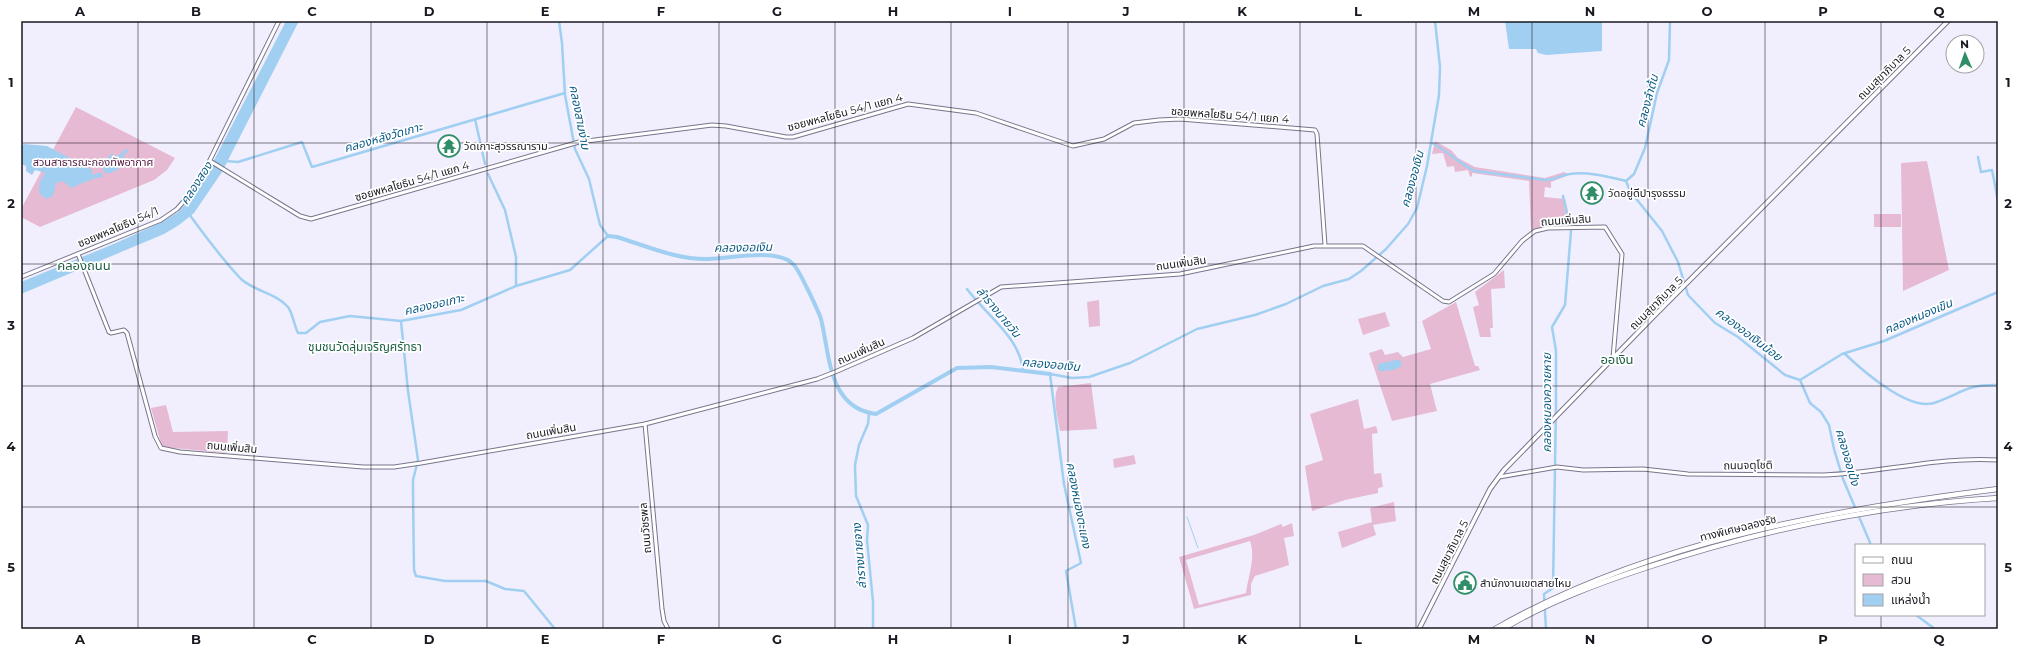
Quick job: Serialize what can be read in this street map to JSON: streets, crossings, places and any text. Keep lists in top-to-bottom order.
{
  "streets": {
    "highway": ["ทางพิเศษฉลองรัช"],
    "main road": ["ถนนสุขาภิบาล 5"],
    "street": [
      "ซอยพหลโยธิน 54/1 แยก 4",
      "ถนนเพิ่มสิน",
      "ซอยพหลโยธิน 54/1",
      "ถนนจตุโชติ",
      "ถนนวัชรพล"
    ]
  },
  "crossings": [
    ["ถนนสุขาภิบาล 5", "ถนนเพิ่มสิน"],
    ["ถนนสุขาภิบาล 5", "ถนนจตุโชติ"],
    ["ซอยพหลโยธิน 54/1 แยก 4", "ถนนเพิ่มสิน"],
    ["ซอยพหลโยธิน 54/1 แยก 4", "ซอยพหลโยธิน 54/1"],
    ["ถนนเพิ่มสิน", "ซอยพหลโยธิน 54/1"],
    ["ถนนเพิ่มสิน", "ถนนวัชรพล"]
  ],
  "districts": ["คลองถนน", "ชุมชนวัดลุ่มเจริญศรัทธา", "ออเงิน"],
  "water": [
    "คลองลำต้น",
    "คลองสามง่าม",
    "คลองหลังวัดเกาะ",
    "คลองออเงิน",
    "คลองสอง",
    "คลองออเกาะ",
    "ลำรางนายวัน",
    "คลองหนองเขิน",
    "คลองออเงินน้อย",
    "คลองหนองควายหาย",
    "คลองออเป้ง",
    "คลองหนองตะแคง",
    "ลำรางนายจาง"
  ],
  "parks": ["สวนสาธารณะกองทัพอากาศ"],
  "places": {
    "temple": ["วัดเกาะสุวรรณาราม", "วัดอยู่ดีบำรุงธรรม"],
    "public building": ["สำนักงานเขตสายไหม"]
  },
  "legend": ["ถนน", "สวน", "แหล่งน้ำ"],
  "north": "top",
  "grid": {
    "columns": [
      "A",
      "B",
      "C",
      "D",
      "E",
      "F",
      "G",
      "H",
      "I",
      "J",
      "K",
      "L",
      "M",
      "N",
      "O",
      "P",
      "Q"
    ],
    "rows": [
      "1",
      "2",
      "3",
      "4",
      "5"
    ]
  }
}
